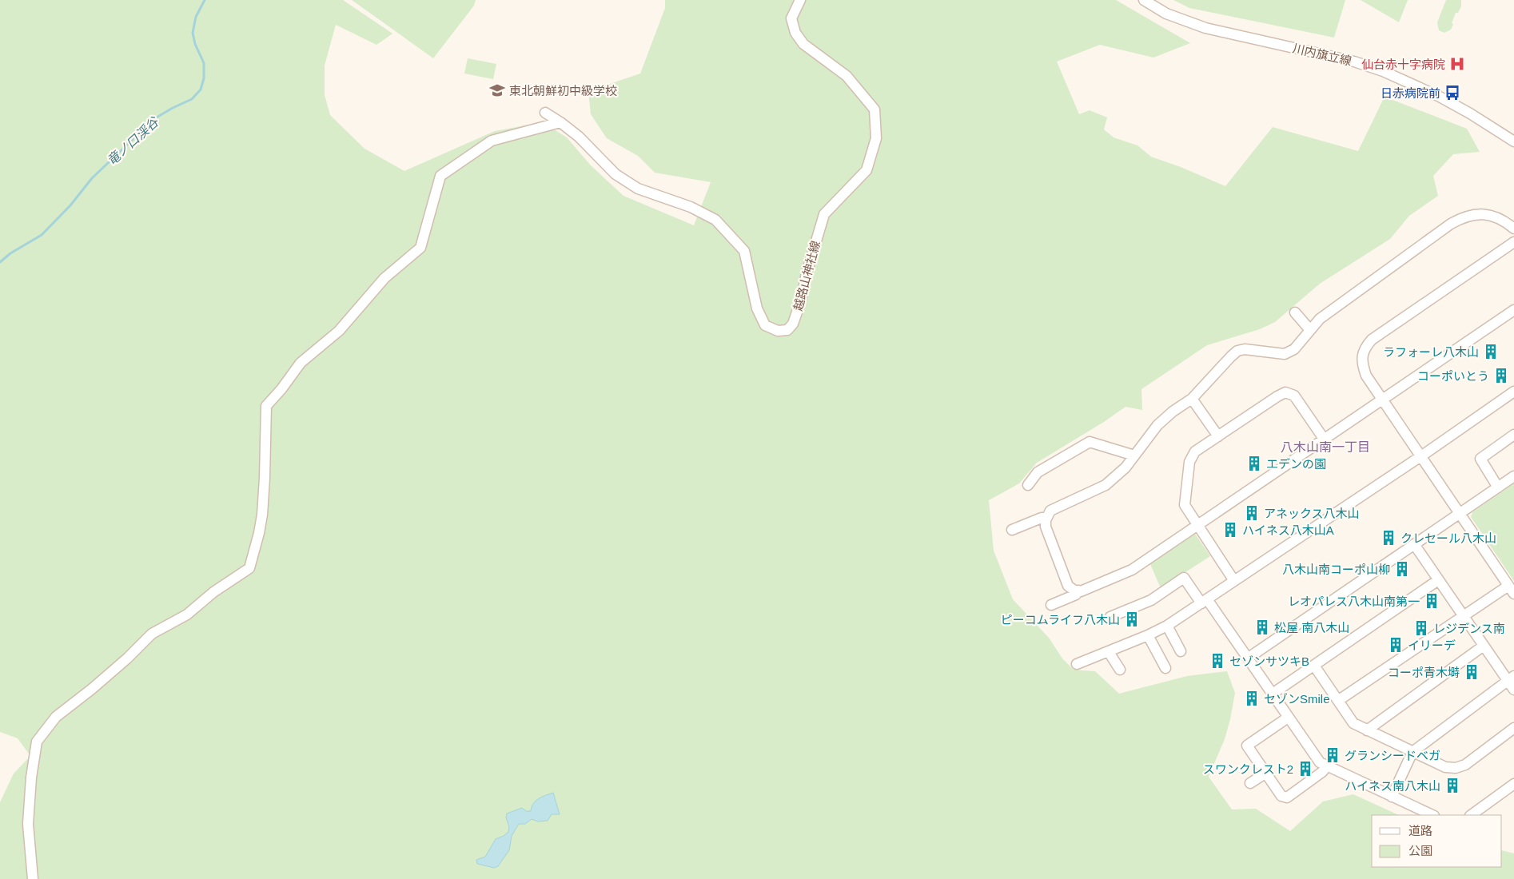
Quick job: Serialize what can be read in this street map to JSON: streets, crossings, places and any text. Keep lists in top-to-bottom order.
{
  "streets": {
    "street": ["川内旗立線", "越路山神社線"]
  },
  "districts": ["八木山南一丁目"],
  "water": ["竜ノ口渓谷"],
  "places": {
    "hospital": ["仙台赤十字病院"],
    "school or university": ["東北朝鮮初中級学校"],
    "bus stop": ["日赤病院前"],
    "building": [
      "ラフォーレ八木山",
      "コーポいとう",
      "エデンの園",
      "アネックス八木山",
      "ハイネス八木山A",
      "クレセール八木山",
      "八木山南コーポ山柳",
      "レオパレス八木山南第一",
      "ピーコムライフ八木山",
      "松屋 南八木山",
      "レジデンス南",
      "イリーデ",
      "セゾンサツキB",
      "コーポ青木塒",
      "セゾンSmile",
      "グランシードベガ",
      "スワンクレスト2",
      "ハイネス南八木山"
    ]
  },
  "legend": ["道路", "公園"]
}
